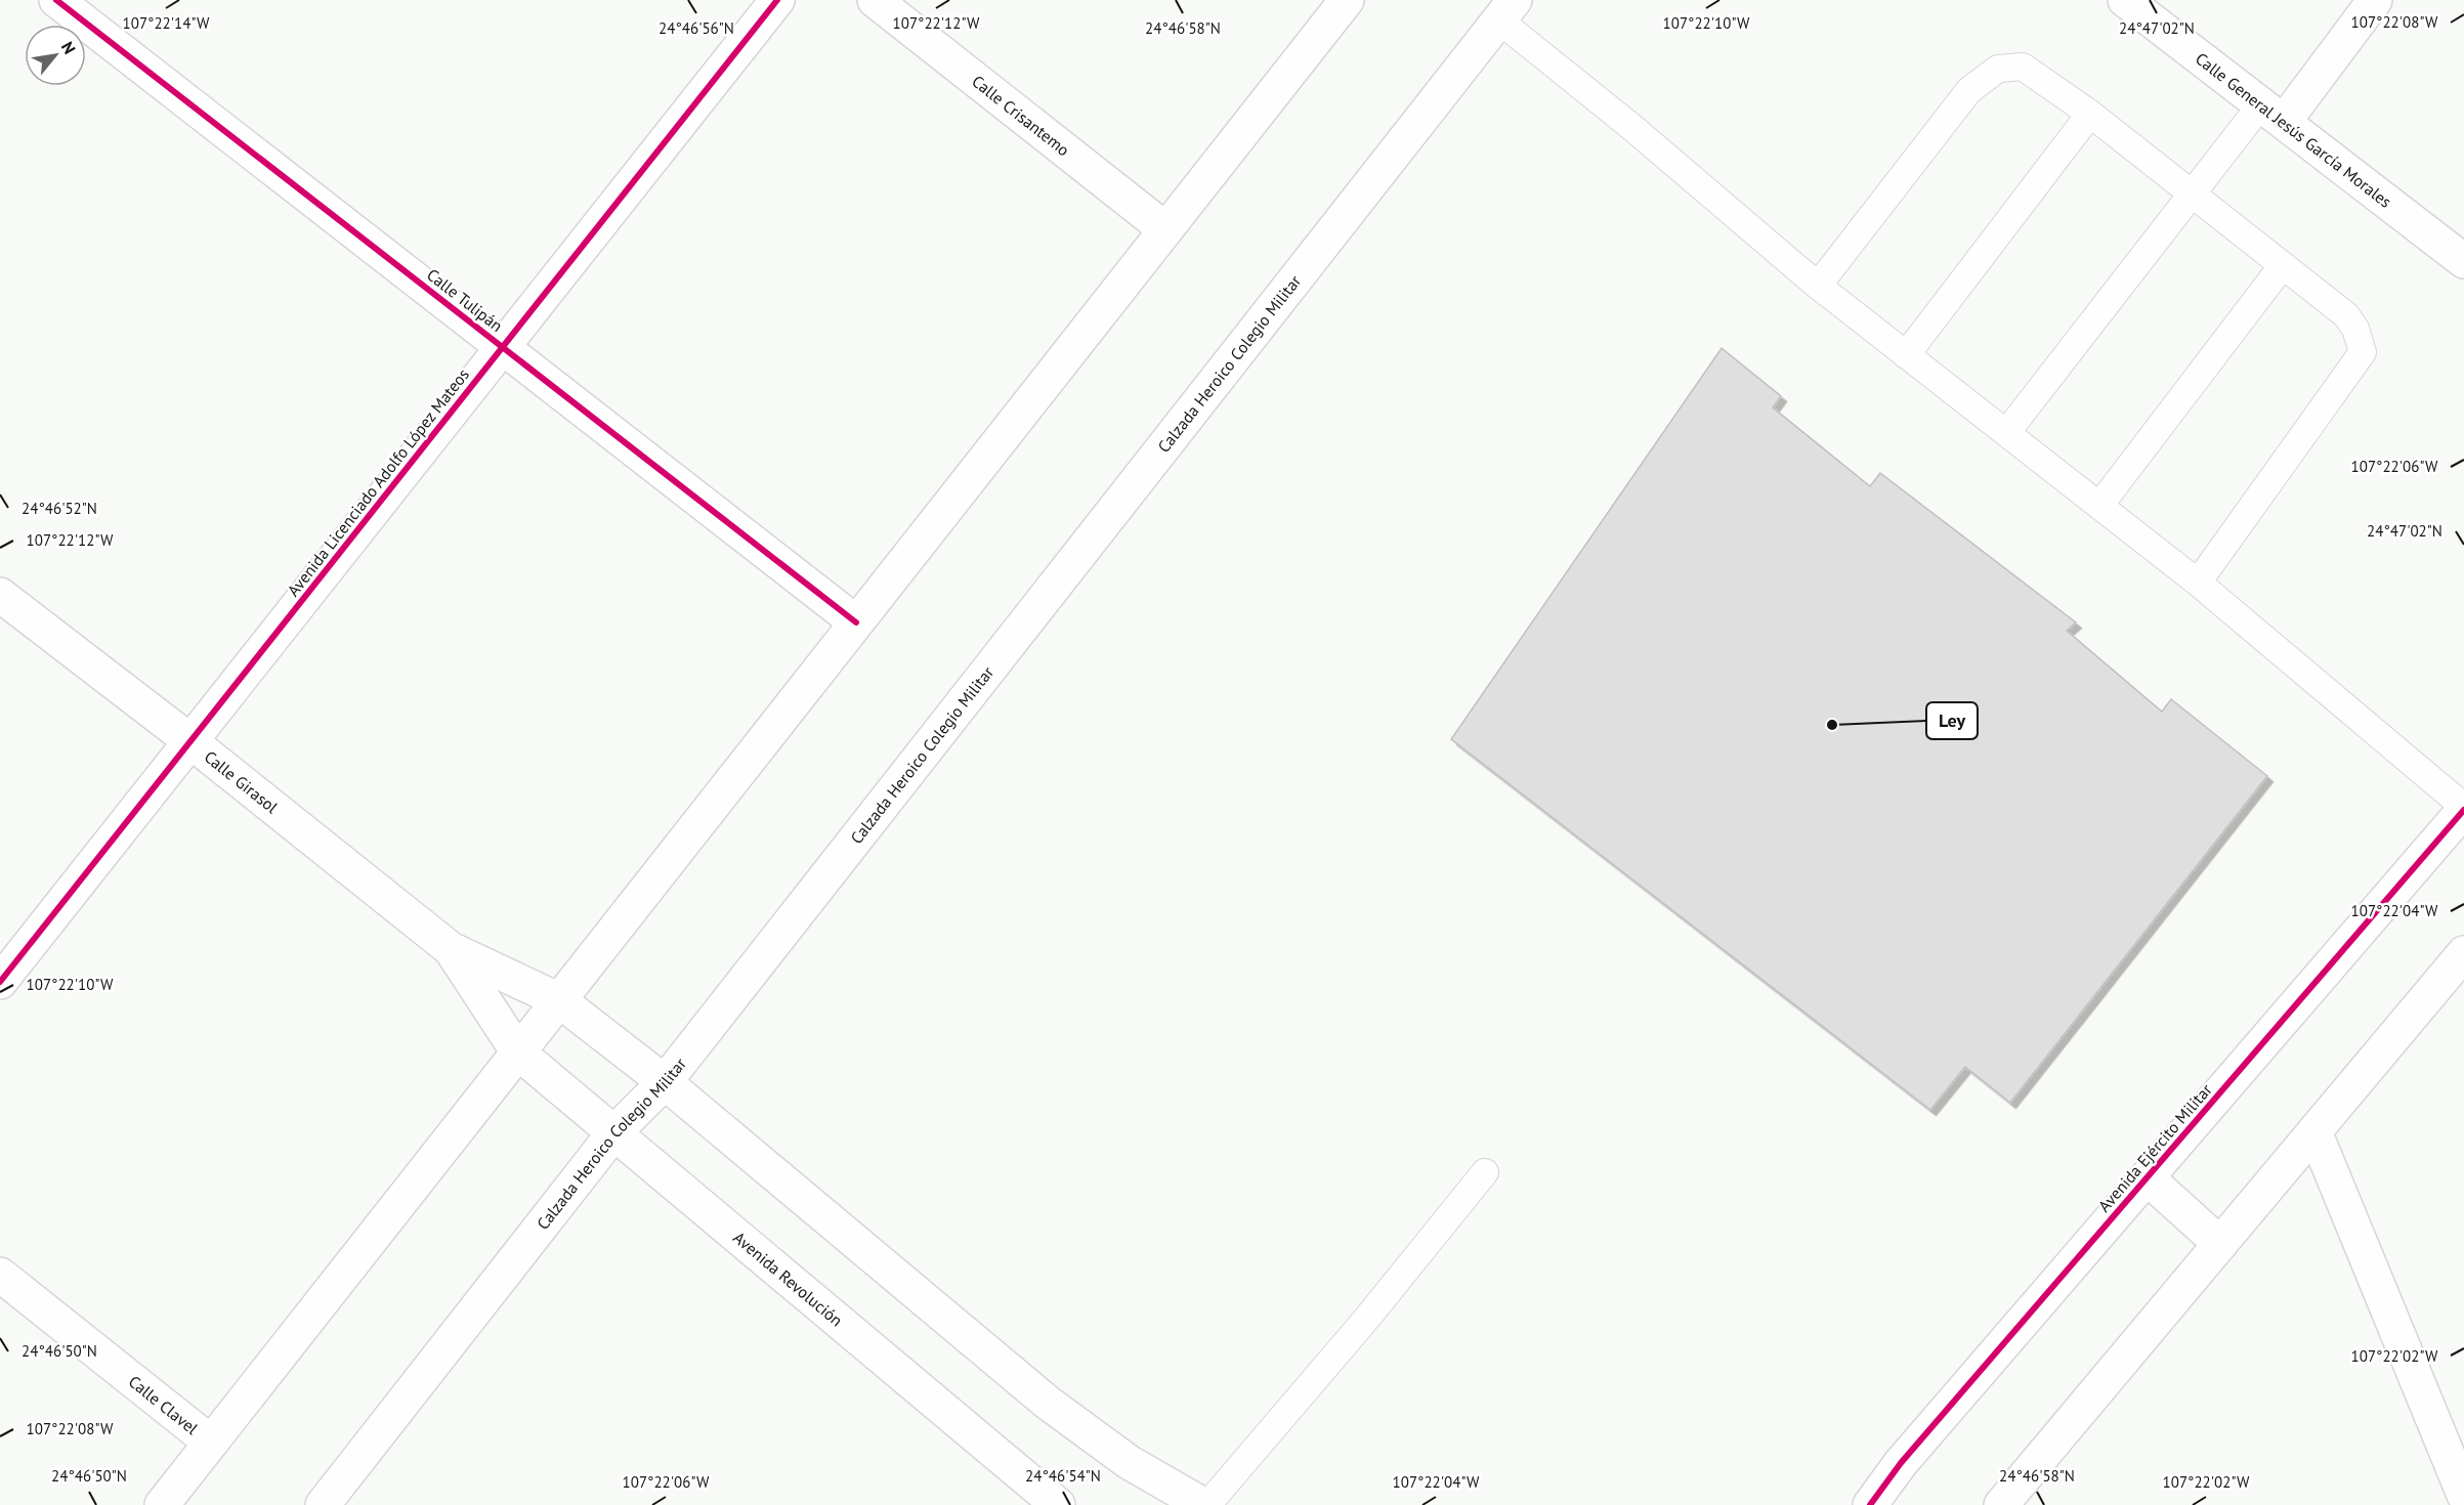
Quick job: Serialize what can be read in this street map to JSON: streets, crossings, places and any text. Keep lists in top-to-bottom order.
{
  "streets": {
    "street": [
      "Calle Crisantemo",
      "Calle General Jesús García Morales",
      "Calle Tulipán",
      "Calzada Heroico Colegio Militar",
      "Avenida Licenciado Adolfo López Mateos",
      "Calle Girasol",
      "Avenida Ejército Militar",
      "Avenida Revolución",
      "Calle Clavel"
    ]
  },
  "crossings": [
    ["Calle Tulipán", "Avenida Licenciado Adolfo López Mateos"],
    ["Calzada Heroico Colegio Militar", "Calle Girasol"],
    ["Calzada Heroico Colegio Militar", "Avenida Revolución"],
    ["Avenida Licenciado Adolfo López Mateos", "Calle Girasol"],
    ["Calle Girasol", "Avenida Revolución"]
  ],
  "places": ["Ley"],
  "north": "top right",
  "coordinates": [
    "107°22'08\"W",
    "107°22'14\"W",
    "107°22'12\"W",
    "107°22'10\"W",
    "24°46'56\"N",
    "24°46'58\"N",
    "24°47'02\"N",
    "107°22'06\"W",
    "24°46'52\"N",
    "107°22'04\"W",
    "24°46'50\"N",
    "107°22'02\"W",
    "24°46'54\"N"
  ]
}
